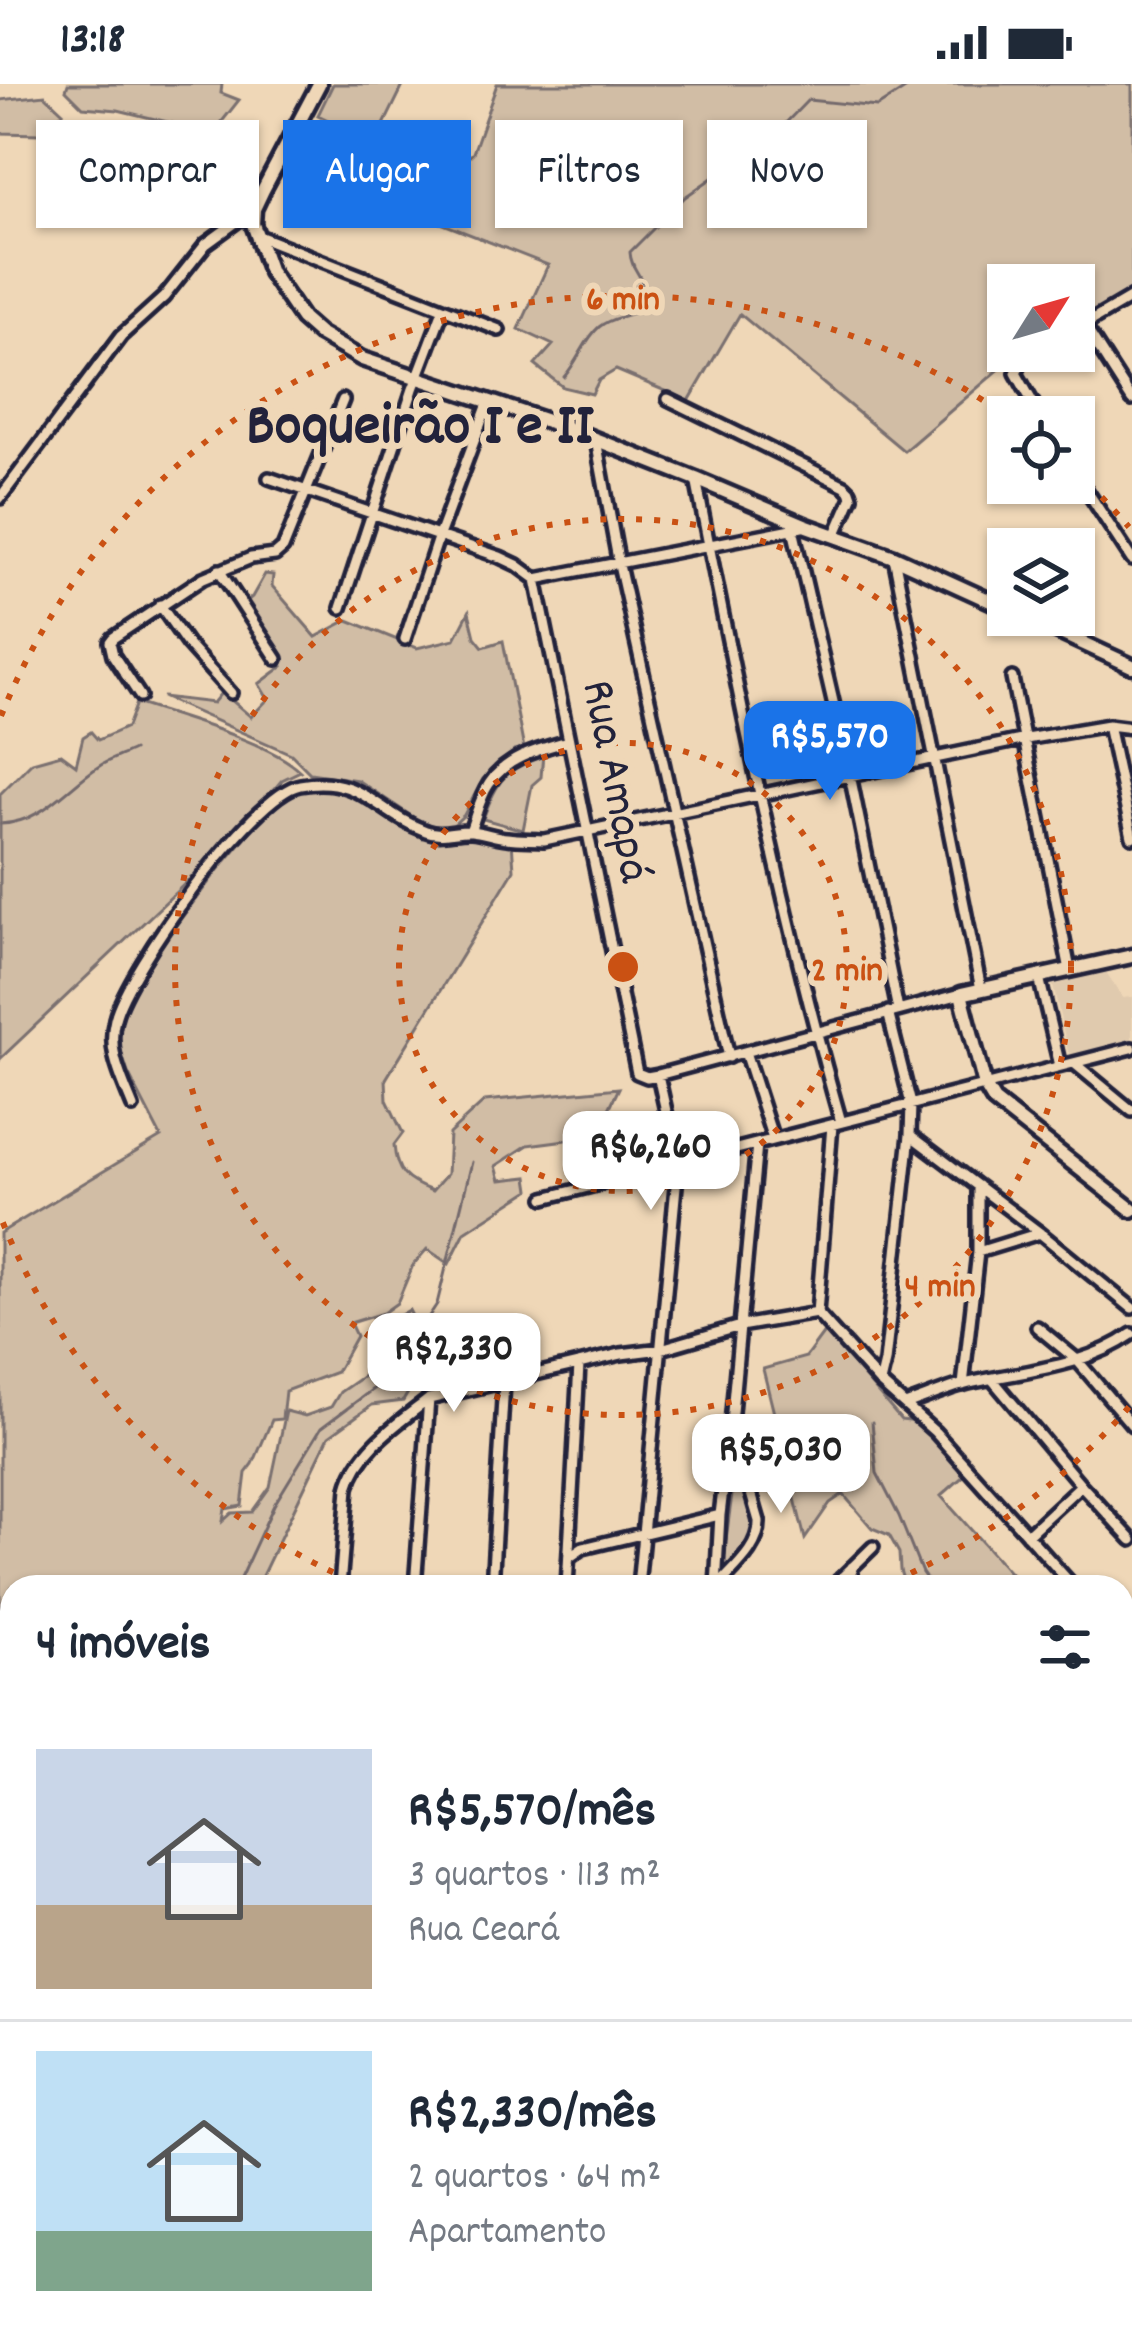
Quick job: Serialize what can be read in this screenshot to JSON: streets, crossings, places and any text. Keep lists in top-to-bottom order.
{
  "streets": {
    "street": ["Rua Amapá"]
  },
  "districts": ["Boqueirão I e II"],
  "north": "top right",
  "page": {
    "status": "13:18",
    "chip": [
      "Comprar",
      "Alugar",
      "Filtros",
      "Novo"
    ],
    "price": [
      "R$5,570",
      "R$6,260",
      "R$2,330",
      "R$5,030"
    ],
    "heading": "4 imóveis",
    "list": [
      {
        "name": "R$5,570/mês",
        "note": "3 quartos · 113 m² · Rua Ceará"
      },
      {
        "name": "R$2,330/mês",
        "note": "2 quartos · 64 m² · Apartamento"
      }
    ]
  },
  "rings": ["6 min", "2 min", "4 min"]
}
